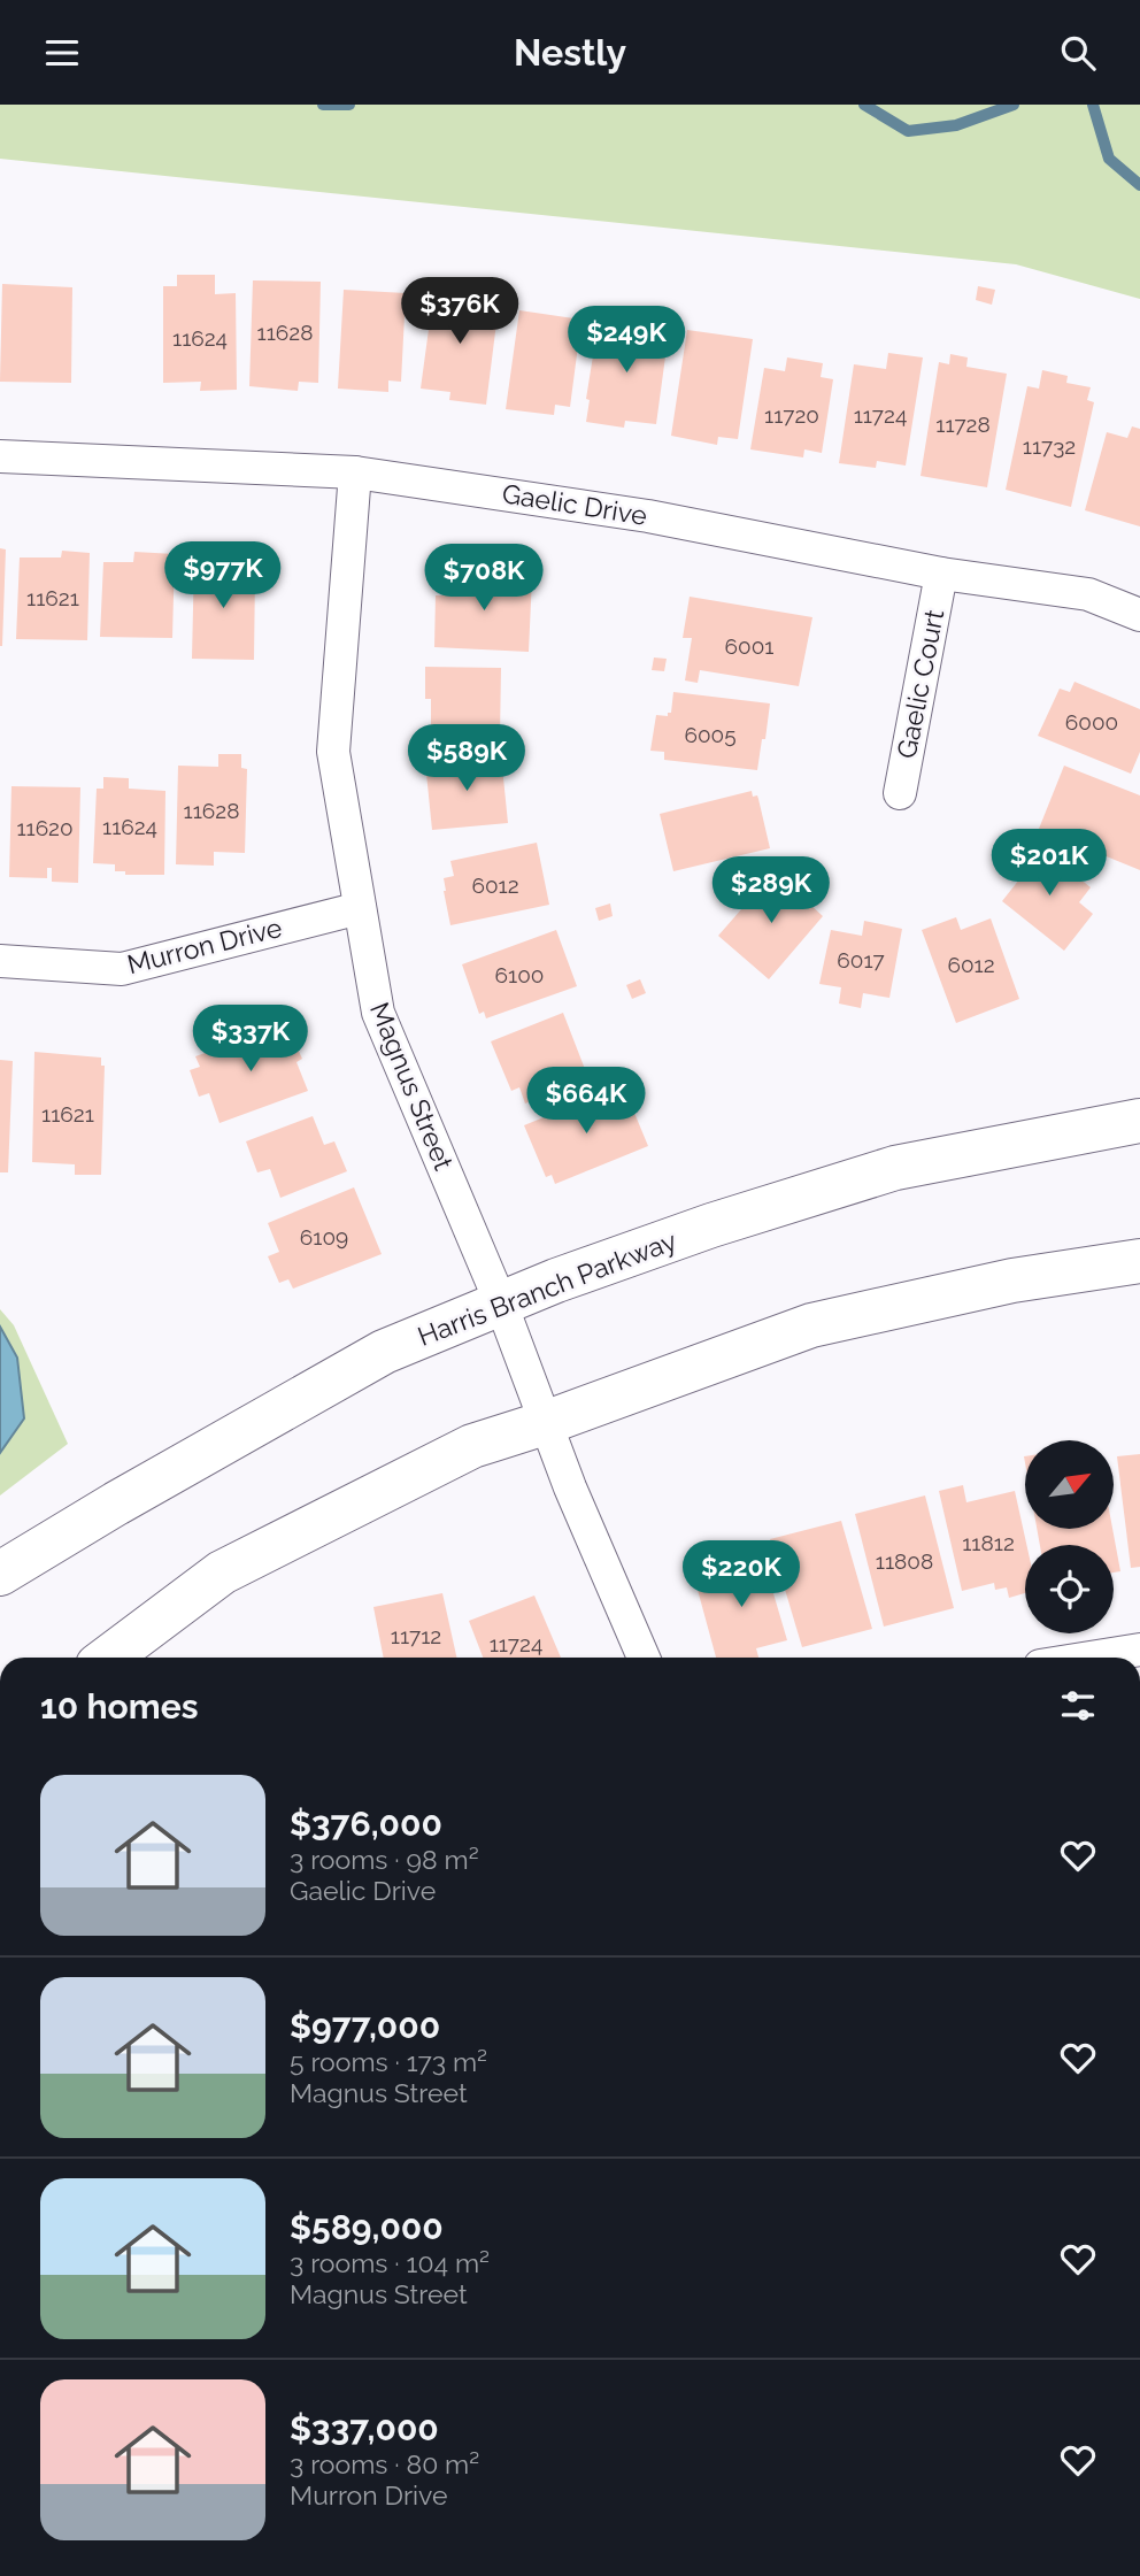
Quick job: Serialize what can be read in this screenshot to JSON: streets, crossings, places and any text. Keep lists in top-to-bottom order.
{
  "streets": {
    "main road": ["Harris Branch Parkway"],
    "street": [
      "Gaelic Drive",
      "Gaelic Court",
      "Murron Drive",
      "Magnus Street"
    ]
  },
  "crossings": [
    ["Gaelic Drive", "Gaelic Court"],
    ["Gaelic Drive", "Magnus Street"],
    ["Murron Drive", "Magnus Street"],
    ["Magnus Street", "Harris Branch Parkway"]
  ],
  "house_numbers": [
    "11628",
    "11624",
    "11720",
    "11724",
    "11728",
    "11732",
    "11621",
    "6001",
    "6000",
    "6005",
    "11628",
    "11624",
    "11620",
    "6012",
    "6017",
    "6012",
    "6100",
    "11621",
    "6109",
    "11812",
    "11808",
    "11712",
    "11724"
  ],
  "north": "top right",
  "page": {
    "header": "Nestly",
    "price": [
      "$376K",
      "$249K",
      "$977K",
      "$708K",
      "$589K",
      "$201K",
      "$289K",
      "$337K",
      "$664K",
      "$220K"
    ],
    "heading": "10 homes",
    "list": [
      {
        "name": "$376,000",
        "note": "3 rooms · 98 m² · Gaelic Drive"
      },
      {
        "name": "$977,000",
        "note": "5 rooms · 173 m² · Magnus Street"
      },
      {
        "name": "$589,000",
        "note": "3 rooms · 104 m² · Magnus Street"
      },
      {
        "name": "$337,000",
        "note": "3 rooms · 80 m² · Murron Drive"
      }
    ]
  }
}
